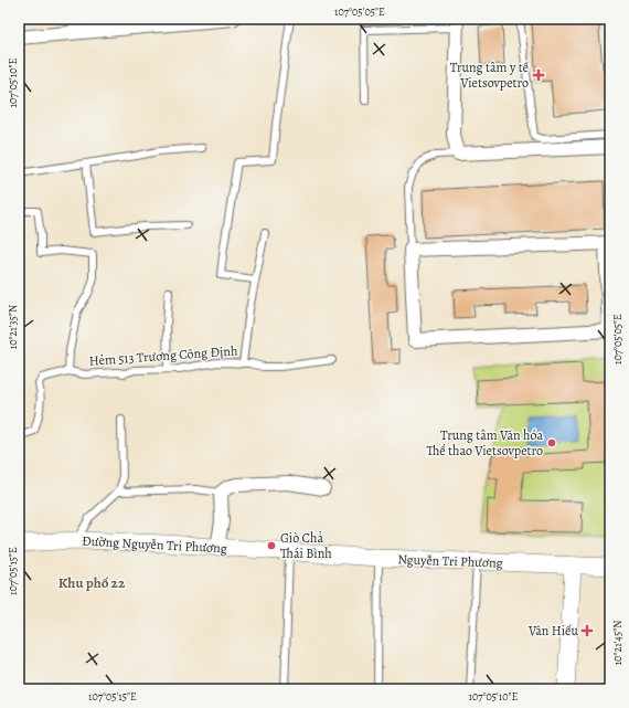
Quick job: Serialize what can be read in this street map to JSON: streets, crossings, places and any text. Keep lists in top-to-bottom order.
{
  "streets": {
    "street": ["Đường Nguyễn Tri Phương", "Nguyễn Tri Phương"],
    "lane": ["Hẻm 513 Trương Công Định"]
  },
  "crossings": [
    ["Đường Nguyễn Tri Phương", "Nguyễn Tri Phương"]
  ],
  "districts": ["Khu phố 22"],
  "places": {
    "health": ["Trung tâm y tế Vietsovpetro", "Văn Hiếu"],
    "other": ["Trung tâm Văn hóa Thể thao Vietsovpetro", "Giò Chả Thái Bình"]
  },
  "coordinates": [
    "107°05'05\"E",
    "107°05'10\"E",
    "10°21'35\"N",
    "107°05'15\"E",
    "10°21'45\"N"
  ]
}
